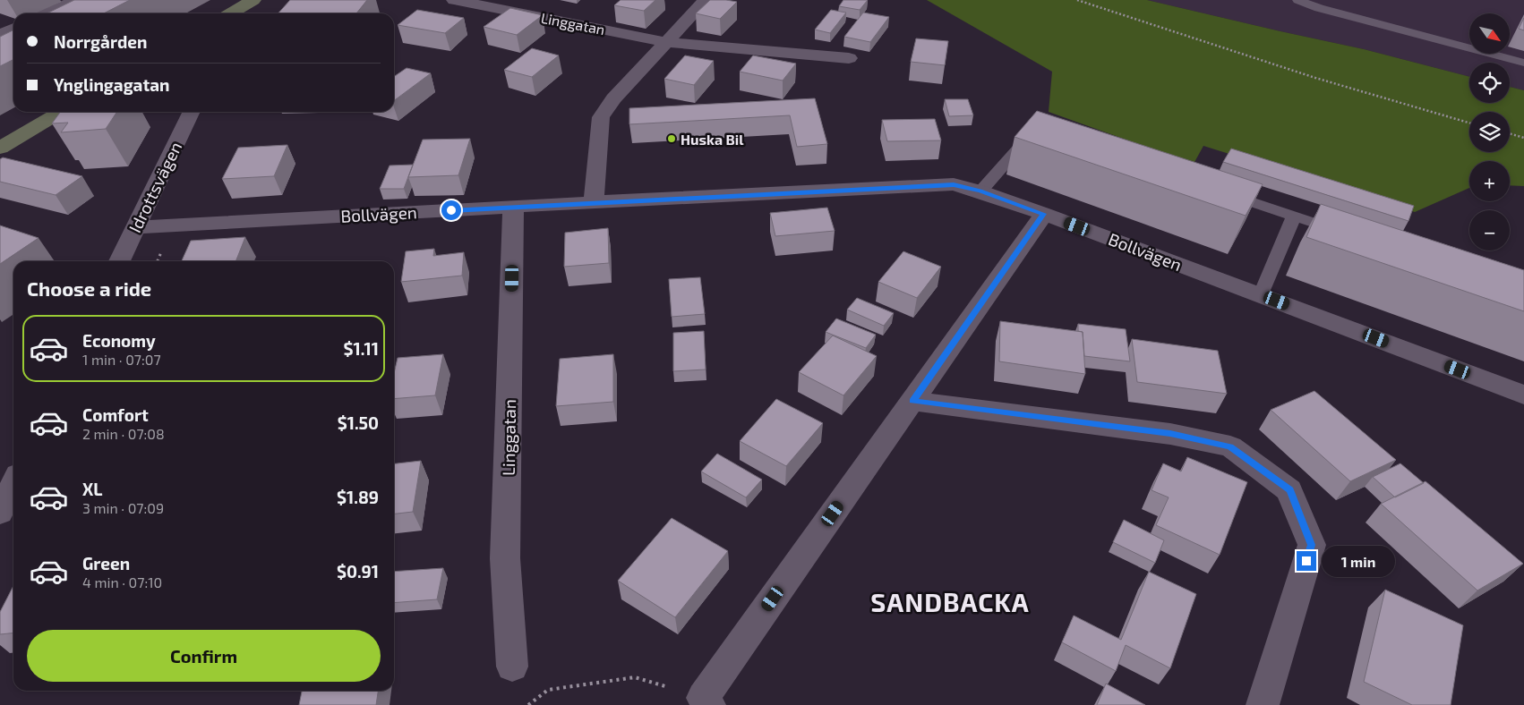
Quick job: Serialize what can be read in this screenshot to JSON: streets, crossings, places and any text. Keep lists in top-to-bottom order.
{
  "streets": {
    "street": ["Linggatan", "Idrottsvägen", "Bollvägen"]
  },
  "crossings": [
    ["Linggatan", "Bollvägen"],
    ["Idrottsvägen", "Bollvägen"]
  ],
  "districts": ["SANDBACKA"],
  "places": ["Huska Bil"],
  "north": "bottom right",
  "page": {
    "map_buttons": ["+", "−"],
    "banner": ["Norrgården", "Ynglingagatan"],
    "heading": "Choose a ride",
    "list": [
      {
        "name": "Economy",
        "note": "1 min · 07:07",
        "value": "$1.11"
      },
      {
        "name": "Comfort",
        "note": "2 min · 07:08",
        "value": "$1.50"
      },
      {
        "name": "XL",
        "note": "3 min · 07:09",
        "value": "$1.89"
      },
      {
        "name": "Green",
        "note": "4 min · 07:10",
        "value": "$0.91"
      }
    ],
    "bubble": "1 min",
    "buttons": "Confirm"
  }
}
